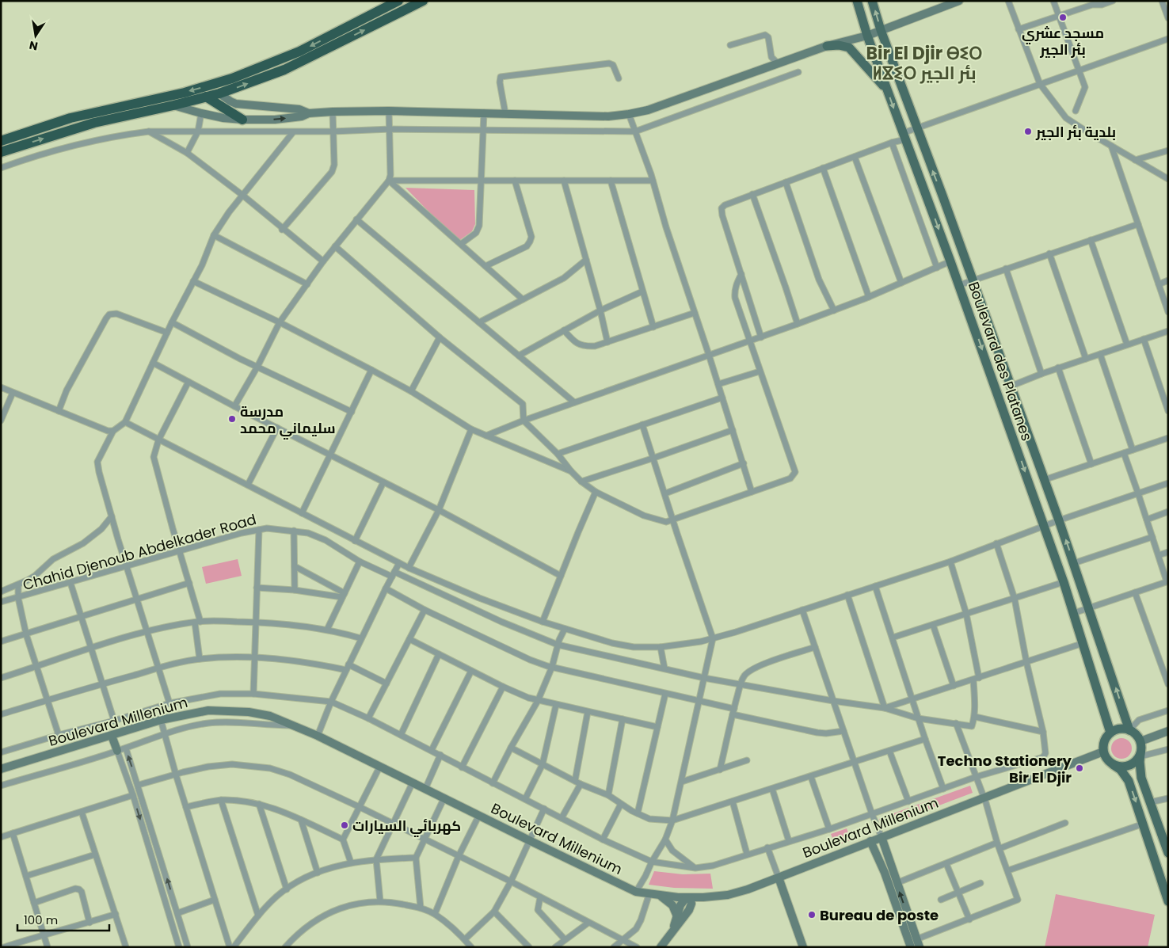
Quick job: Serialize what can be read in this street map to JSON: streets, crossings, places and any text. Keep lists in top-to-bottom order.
{
  "streets": {
    "main road": ["Boulevard des Platanes", "Boulevard Millenium"],
    "street": ["Chahid Djenoub Abdelkader Road"]
  },
  "crossings": [
    ["Boulevard des Platanes", "Boulevard Millenium"]
  ],
  "districts": ["Bir El Djir ⴱⵉⵔ ⵍⴵⵉⵔ بئر الجير"],
  "places": [
    "مسجد عشري بئر الجير",
    "بلدية بئر الجير",
    "مدرسة سليماني محمد",
    "Techno Stationery Bir El Djir",
    "كهربائي السيارات",
    "Bureau de poste"
  ],
  "scale_bar": "100 m",
  "north": "bottom"
}
